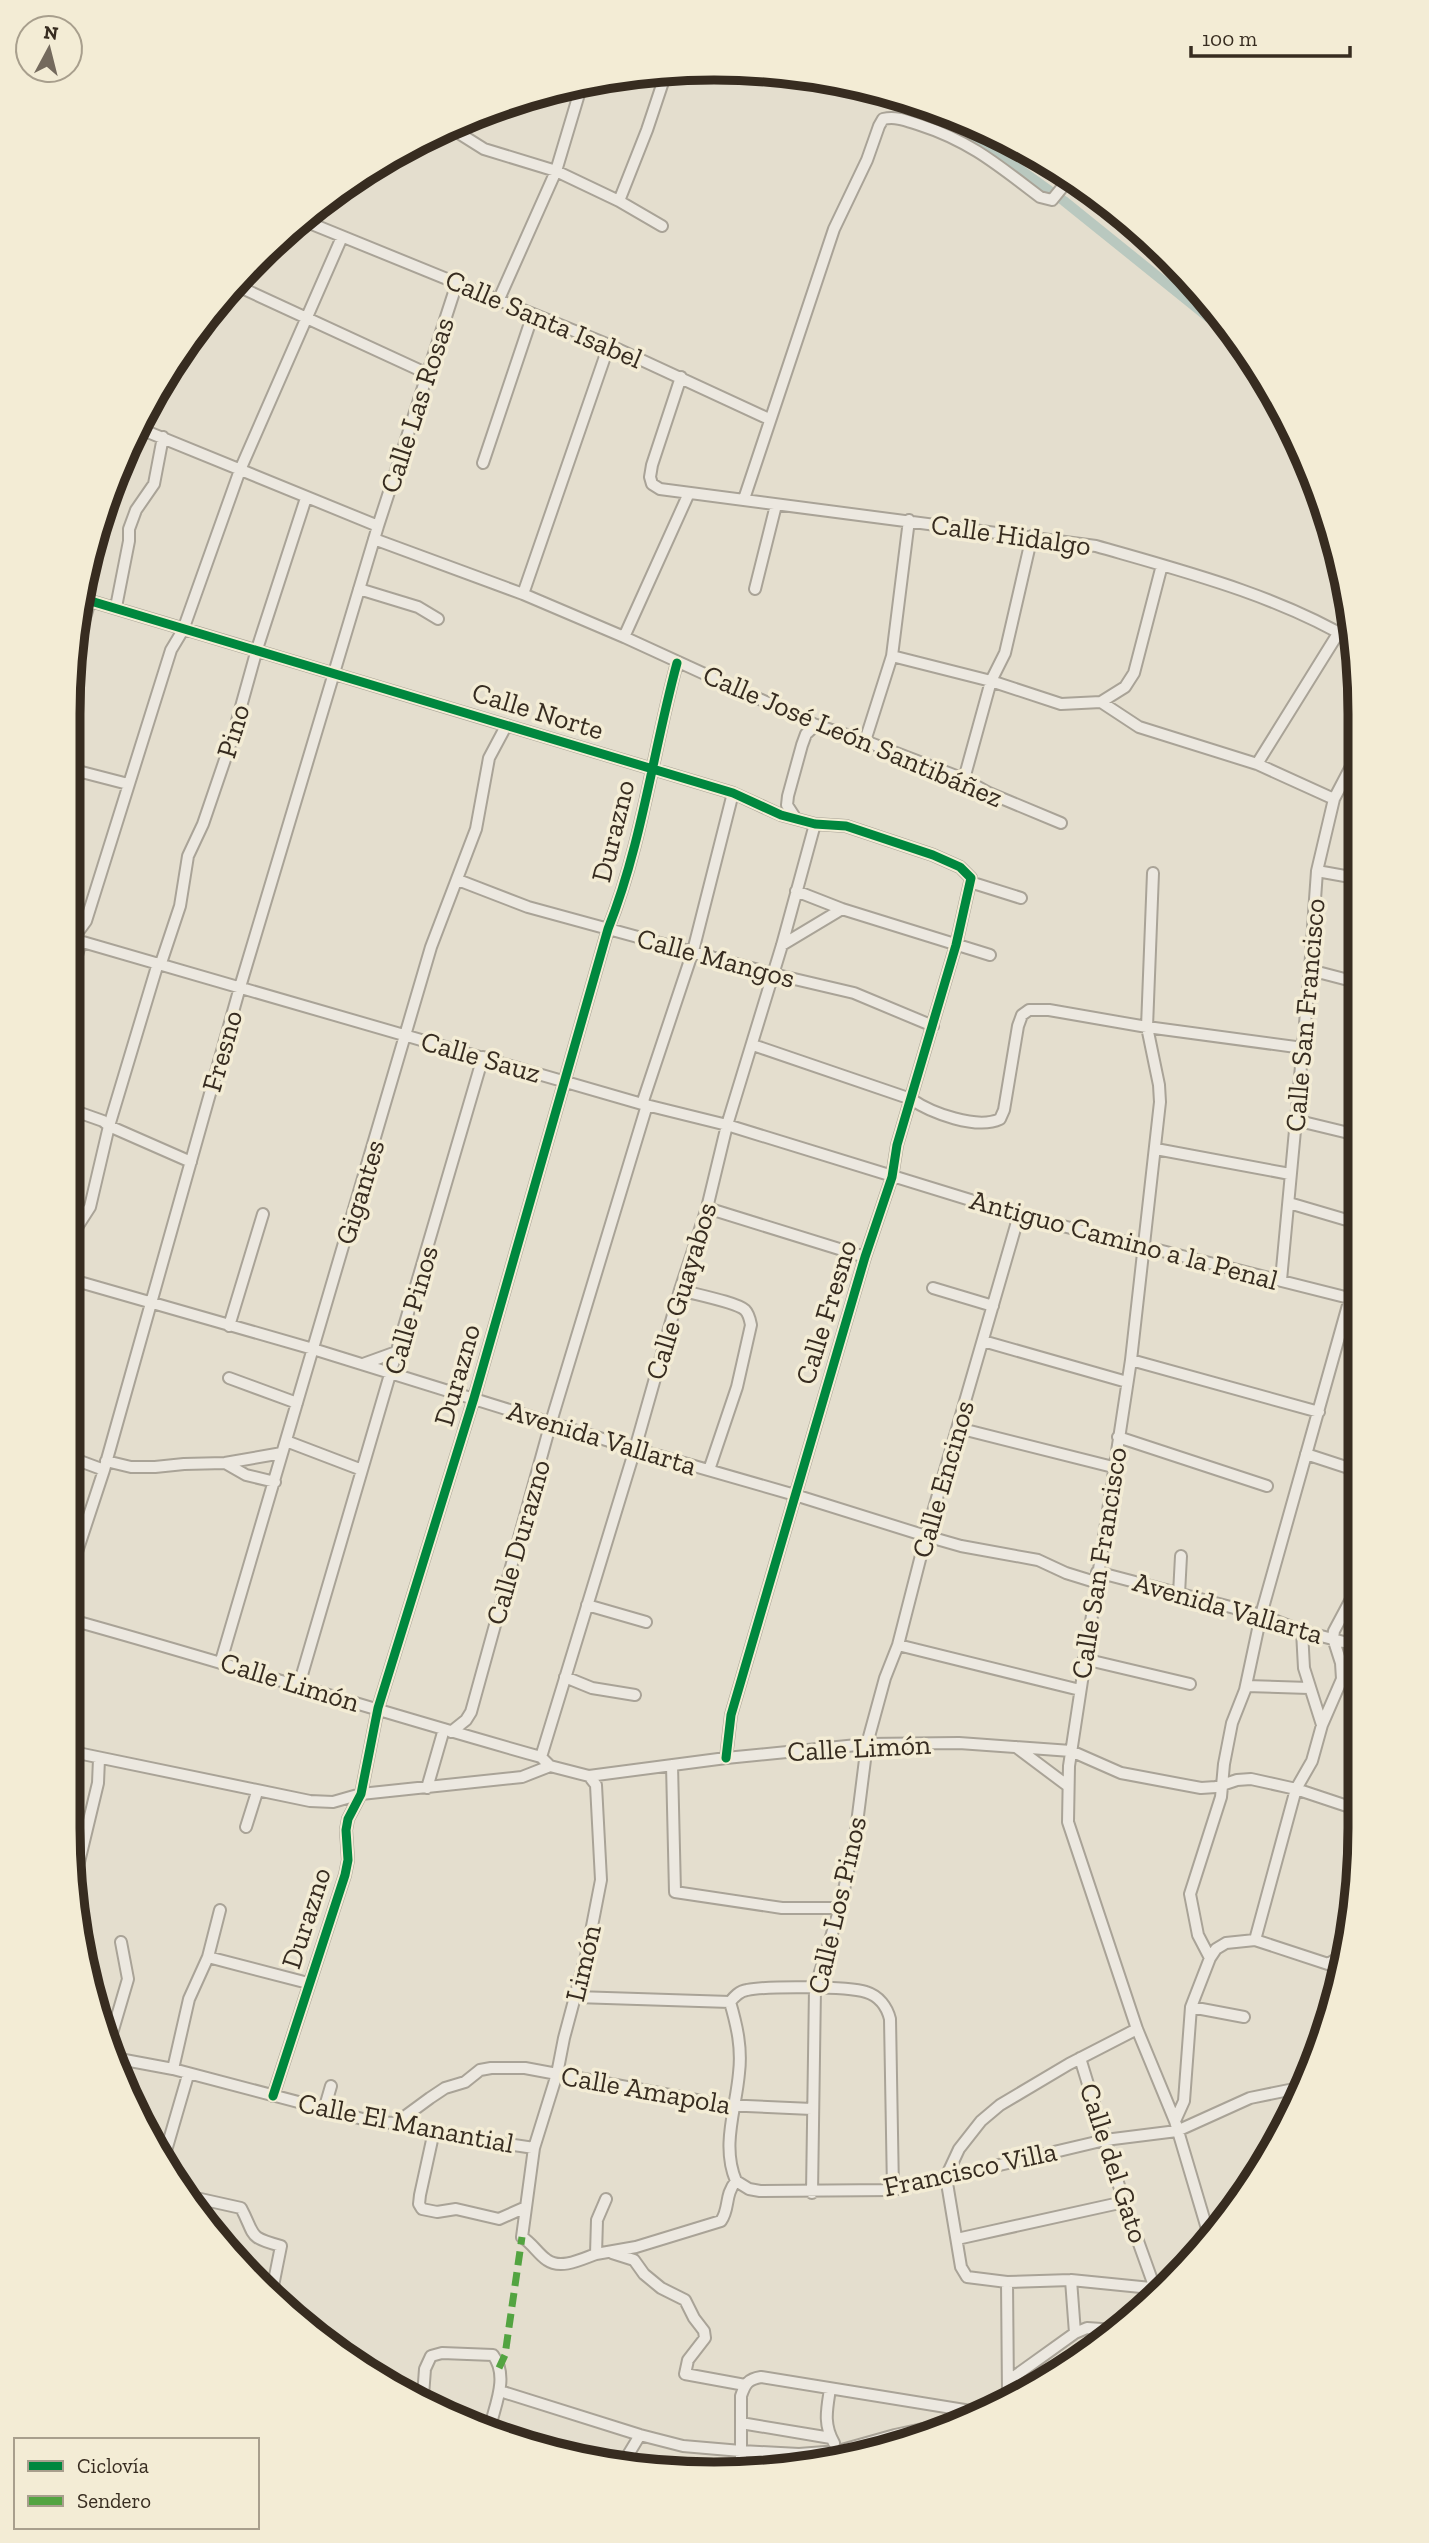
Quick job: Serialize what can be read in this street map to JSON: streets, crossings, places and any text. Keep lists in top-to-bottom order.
{
  "streets": {
    "street": [
      "Calle Santa Isabel",
      "Calle Las Rosas",
      "Calle Hidalgo",
      "Calle Norte",
      "Pino",
      "Calle José León Santibáñez",
      "Durazno",
      "Calle Mangos",
      "Calle San Francisco",
      "Fresno",
      "Calle Sauz",
      "Gigantes",
      "Antiguo Camino a la Penal",
      "Calle Guayabos",
      "Calle Pinos",
      "Calle Fresno",
      "Avenida Vallarta",
      "Calle Encinos",
      "Calle Durazno",
      "Calle Limón",
      "Calle Los Pinos",
      "Limón",
      "Calle Amapola",
      "Calle El Manantial",
      "Calle del Gato",
      "Francisco Villa"
    ]
  },
  "crossings": [
    ["Calle Santa Isabel", "Calle Las Rosas"],
    ["Calle Santa Isabel", "Calle Hidalgo"],
    ["Calle Las Rosas", "Fresno"],
    ["Calle Norte", "Pino"],
    ["Calle Norte", "Durazno"],
    ["Calle Norte", "Fresno"],
    ["Calle Norte", "Gigantes"],
    ["Calle Norte", "Calle Guayabos"],
    ["Calle Norte", "Calle Fresno"],
    ["Calle Norte", "Calle Durazno"],
    ["Pino", "Calle Sauz"],
    ["Calle José León Santibáñez", "Durazno"],
    ["Calle José León Santibáñez", "Fresno"],
    ["Durazno", "Calle Mangos"],
    ["Durazno", "Calle Sauz"],
    ["Durazno", "Avenida Vallarta"],
    ["Durazno", "Calle Limón"],
    ["Durazno", "Calle El Manantial"],
    ["Calle Mangos", "Gigantes"],
    ["Calle Mangos", "Calle Guayabos"],
    ["Calle Mangos", "Calle Fresno"],
    ["Calle Mangos", "Calle Durazno"],
    ["Calle San Francisco", "Antiguo Camino a la Penal"],
    ["Calle San Francisco", "Avenida Vallarta"],
    ["Calle San Francisco", "Calle Limón"],
    ["Calle San Francisco", "Calle del Gato"],
    ["Calle San Francisco", "Francisco Villa"],
    ["Fresno", "Calle Sauz"],
    ["Fresno", "Avenida Vallarta"],
    ["Calle Sauz", "Gigantes"],
    ["Calle Sauz", "Antiguo Camino a la Penal"],
    ["Calle Sauz", "Calle Guayabos"],
    ["Calle Sauz", "Calle Pinos"],
    ["Calle Sauz", "Calle Fresno"],
    ["Calle Sauz", "Calle Durazno"],
    ["Gigantes", "Avenida Vallarta"],
    ["Gigantes", "Calle Limón"],
    ["Antiguo Camino a la Penal", "Calle Fresno"],
    ["Antiguo Camino a la Penal", "Calle Encinos"],
    ["Calle Guayabos", "Avenida Vallarta"],
    ["Calle Guayabos", "Calle Limón"],
    ["Calle Pinos", "Avenida Vallarta"],
    ["Calle Pinos", "Calle Limón"],
    ["Calle Fresno", "Avenida Vallarta"],
    ["Calle Fresno", "Calle Limón"],
    ["Avenida Vallarta", "Calle Encinos"],
    ["Avenida Vallarta", "Calle Durazno"],
    ["Calle Encinos", "Calle Limón"],
    ["Calle Encinos", "Calle Los Pinos"],
    ["Calle Durazno", "Calle Limón"],
    ["Calle Limón", "Calle Los Pinos"],
    ["Calle Limón", "Limón"],
    ["Calle Los Pinos", "Calle Amapola"],
    ["Calle Los Pinos", "Francisco Villa"],
    ["Limón", "Calle Amapola"],
    ["Limón", "Calle El Manantial"],
    ["Calle Amapola", "Calle El Manantial"],
    ["Calle del Gato", "Francisco Villa"]
  ],
  "legend": ["Ciclovía", "Sendero"],
  "scale_bar": "100 m",
  "north": "top"
}
